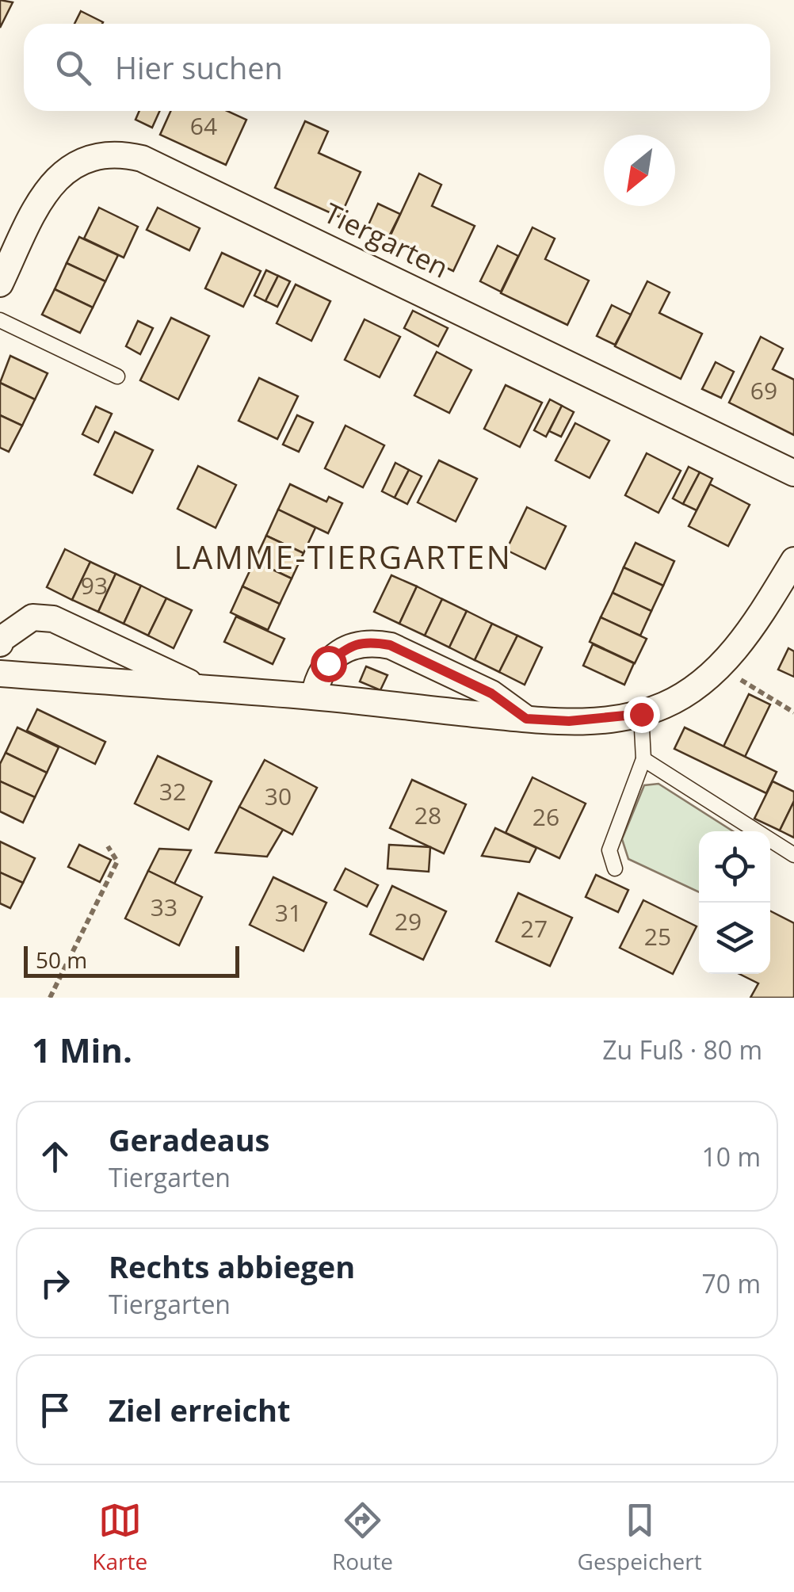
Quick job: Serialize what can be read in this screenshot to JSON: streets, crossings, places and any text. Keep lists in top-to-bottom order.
{
  "streets": {
    "street": ["Tiergarten"]
  },
  "districts": ["LAMME-TIERGARTEN"],
  "house_numbers": [
    "64",
    "69",
    "93",
    "32",
    "30",
    "28",
    "26",
    "33",
    "31",
    "29",
    "27",
    "25"
  ],
  "scale_bar": "50 m",
  "north": "bottom left",
  "page": {
    "search": "Hier suchen",
    "scale": "50 m",
    "heading": ["1 Min.", "Zu Fuß · 80 m"],
    "list": [
      ["Geradeaus", "Tiergarten", "10 m"],
      ["Rechts abbiegen", "Tiergarten", "70 m"],
      "Ziel erreicht"
    ],
    "nav": ["Karte", "Route", "Gespeichert"]
  }
}
